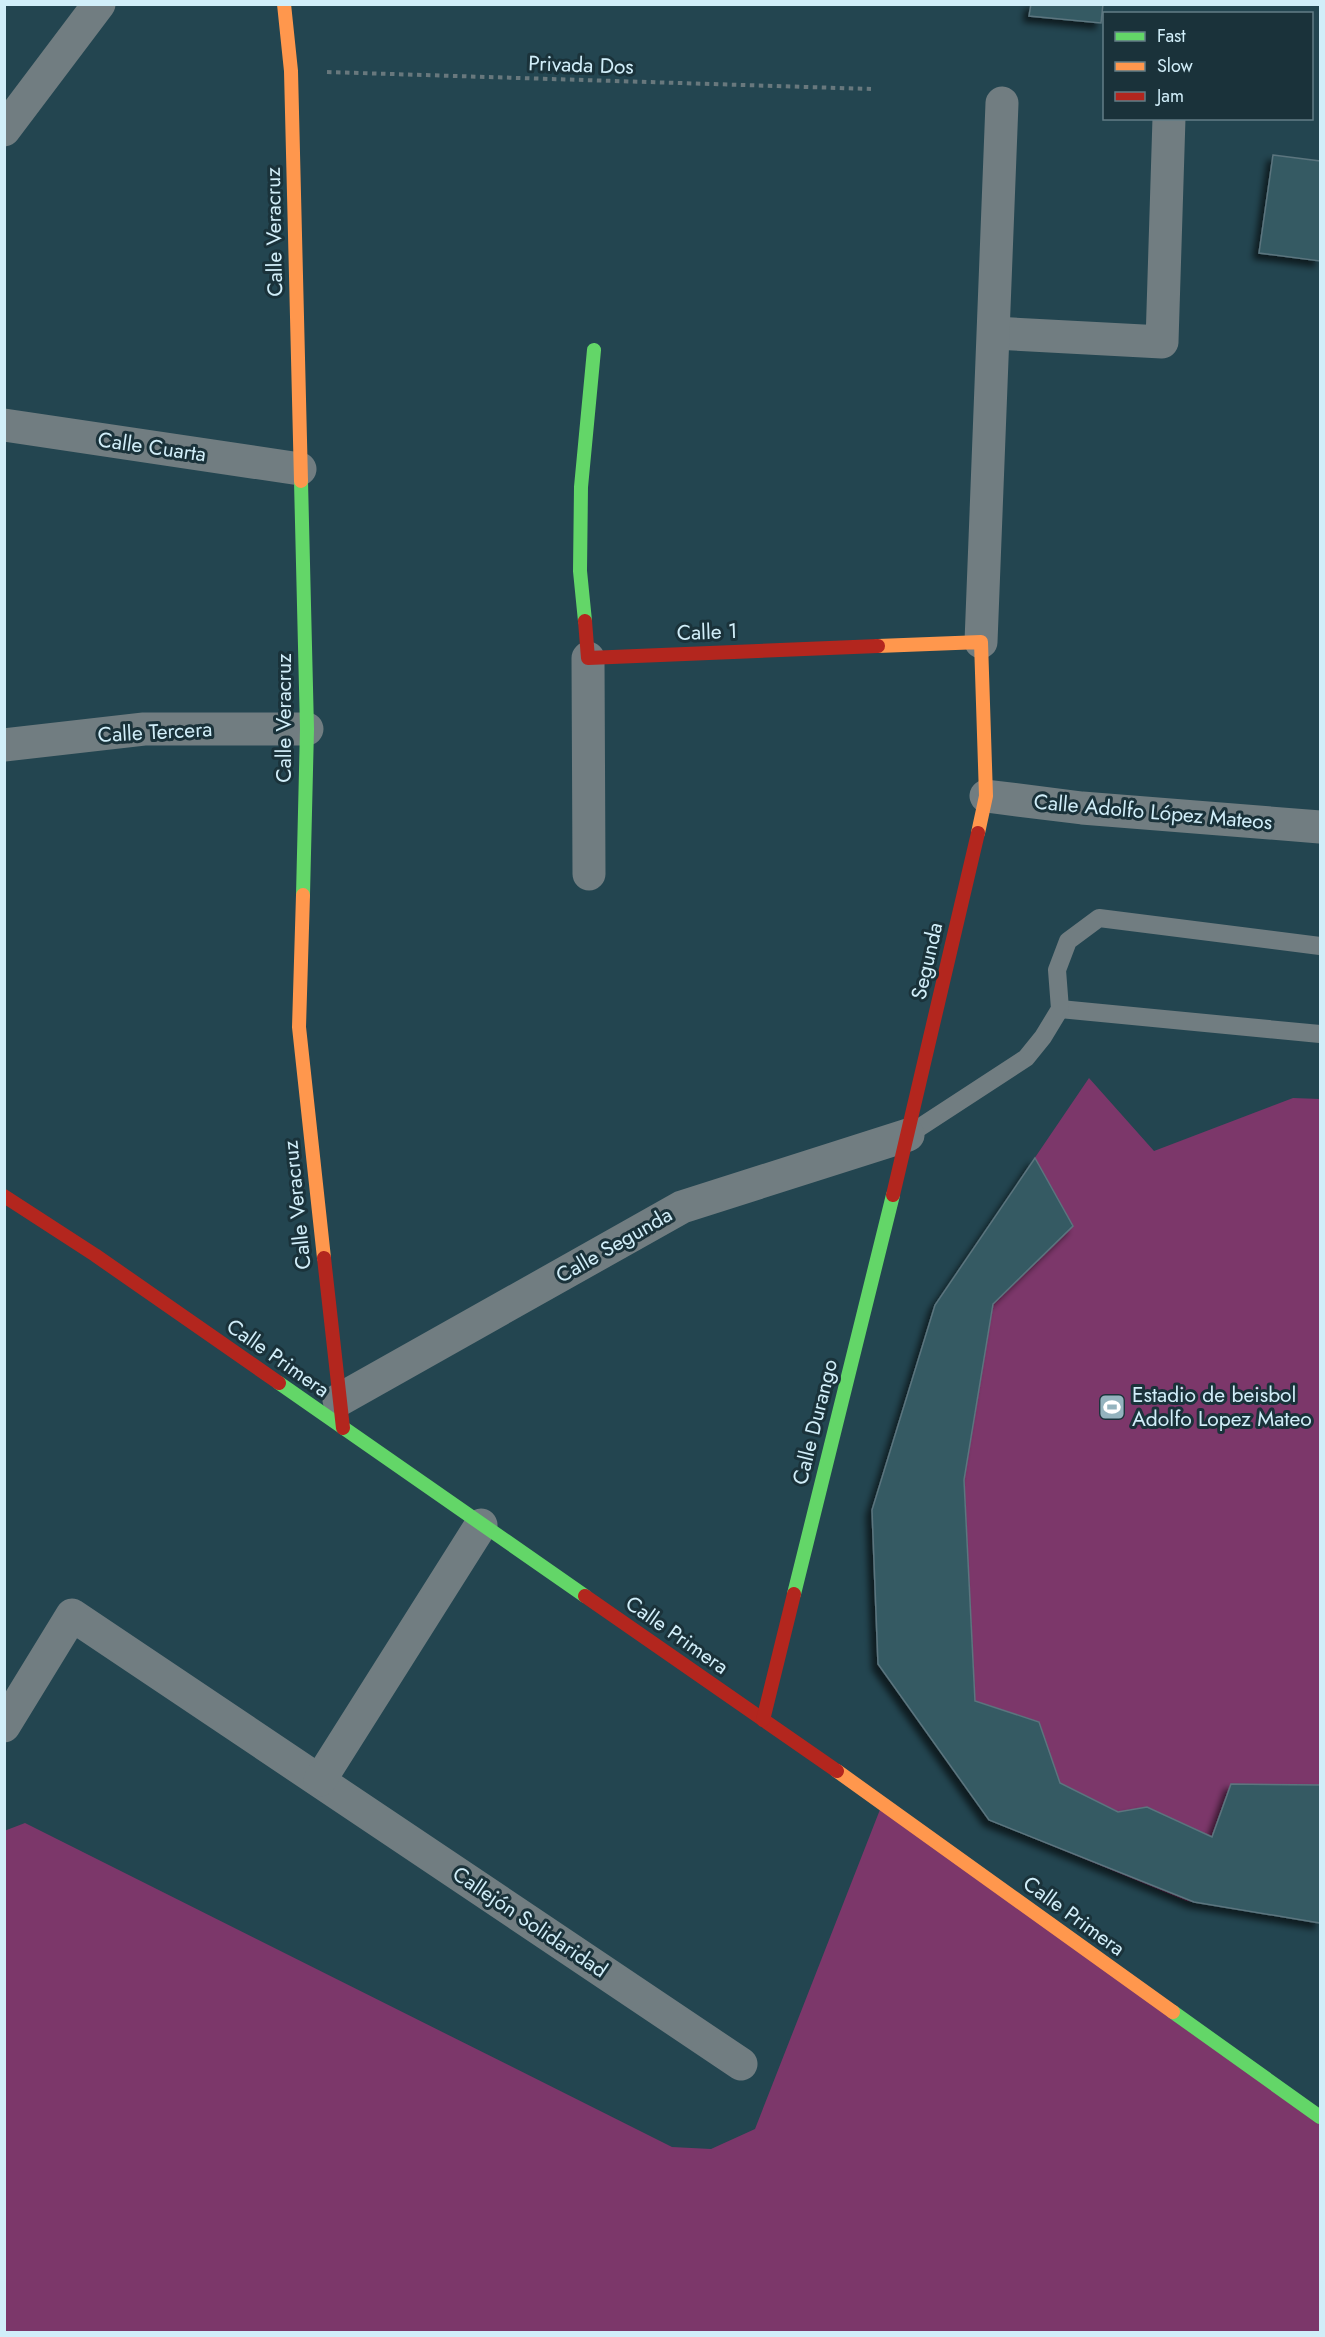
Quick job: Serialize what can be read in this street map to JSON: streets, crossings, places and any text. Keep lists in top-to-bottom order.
{
  "streets": {
    "street": [
      "Calle Veracruz",
      "Calle Cuarta",
      "Calle 1",
      "Calle Tercera",
      "Calle Adolfo López Mateos",
      "Segunda",
      "Calle Segunda",
      "Calle Primera",
      "Calle Durango",
      "Callejón Solidaridad"
    ],
    "path": ["Privada Dos"]
  },
  "crossings": [
    ["Privada Dos", "Calle Veracruz"],
    ["Calle Veracruz", "Calle Cuarta"],
    ["Calle Veracruz", "Calle Tercera"],
    ["Calle Veracruz", "Calle Segunda"],
    ["Calle Veracruz", "Calle Primera"],
    ["Calle Adolfo López Mateos", "Segunda"],
    ["Segunda", "Calle Segunda"],
    ["Segunda", "Calle Durango"],
    ["Calle Segunda", "Calle Primera"],
    ["Calle Segunda", "Calle Durango"],
    ["Calle Primera", "Calle Durango"]
  ],
  "places": {
    "sports": ["Estadio de beisbol Adolfo Lopez Mateo"]
  },
  "legend": ["Fast", "Slow", "Jam"]
}
